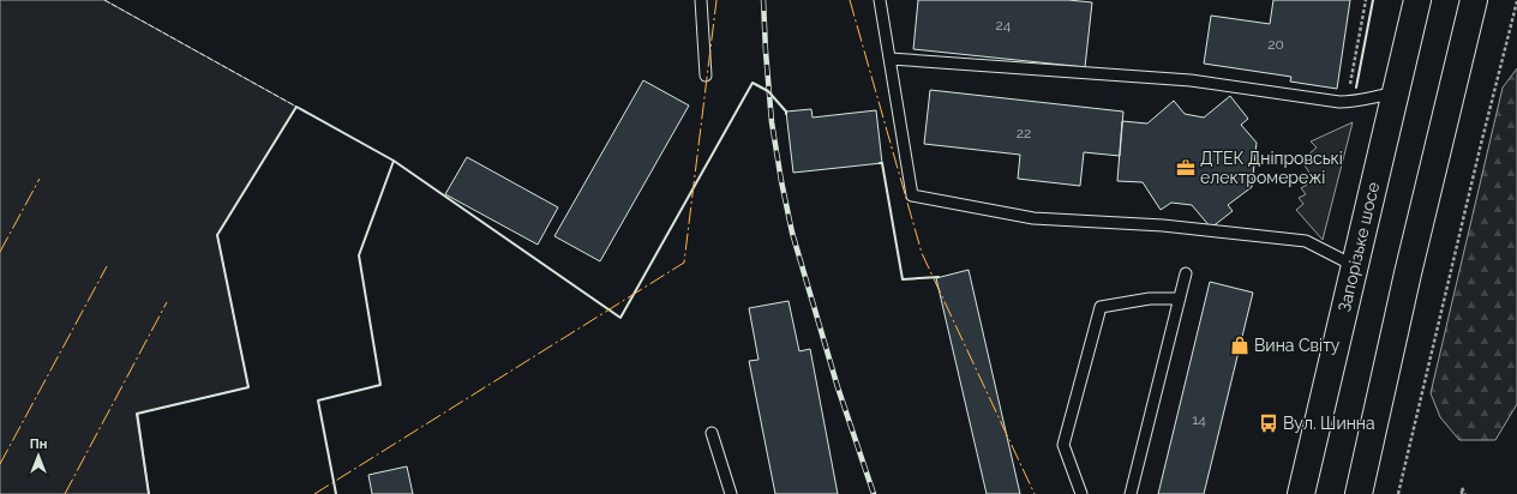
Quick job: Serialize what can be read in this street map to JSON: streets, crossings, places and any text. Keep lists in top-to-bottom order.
{
  "streets": {
    "main road": ["Запорізьке шосе"]
  },
  "places": {
    "office": ["ДТЕК Дніпровські електромережі"],
    "shop": ["Вина Світу"],
    "bus stop": ["Вул. Шинна"]
  },
  "house_numbers": [
    "24",
    "20",
    "22",
    "14"
  ],
  "north": "top"
}
